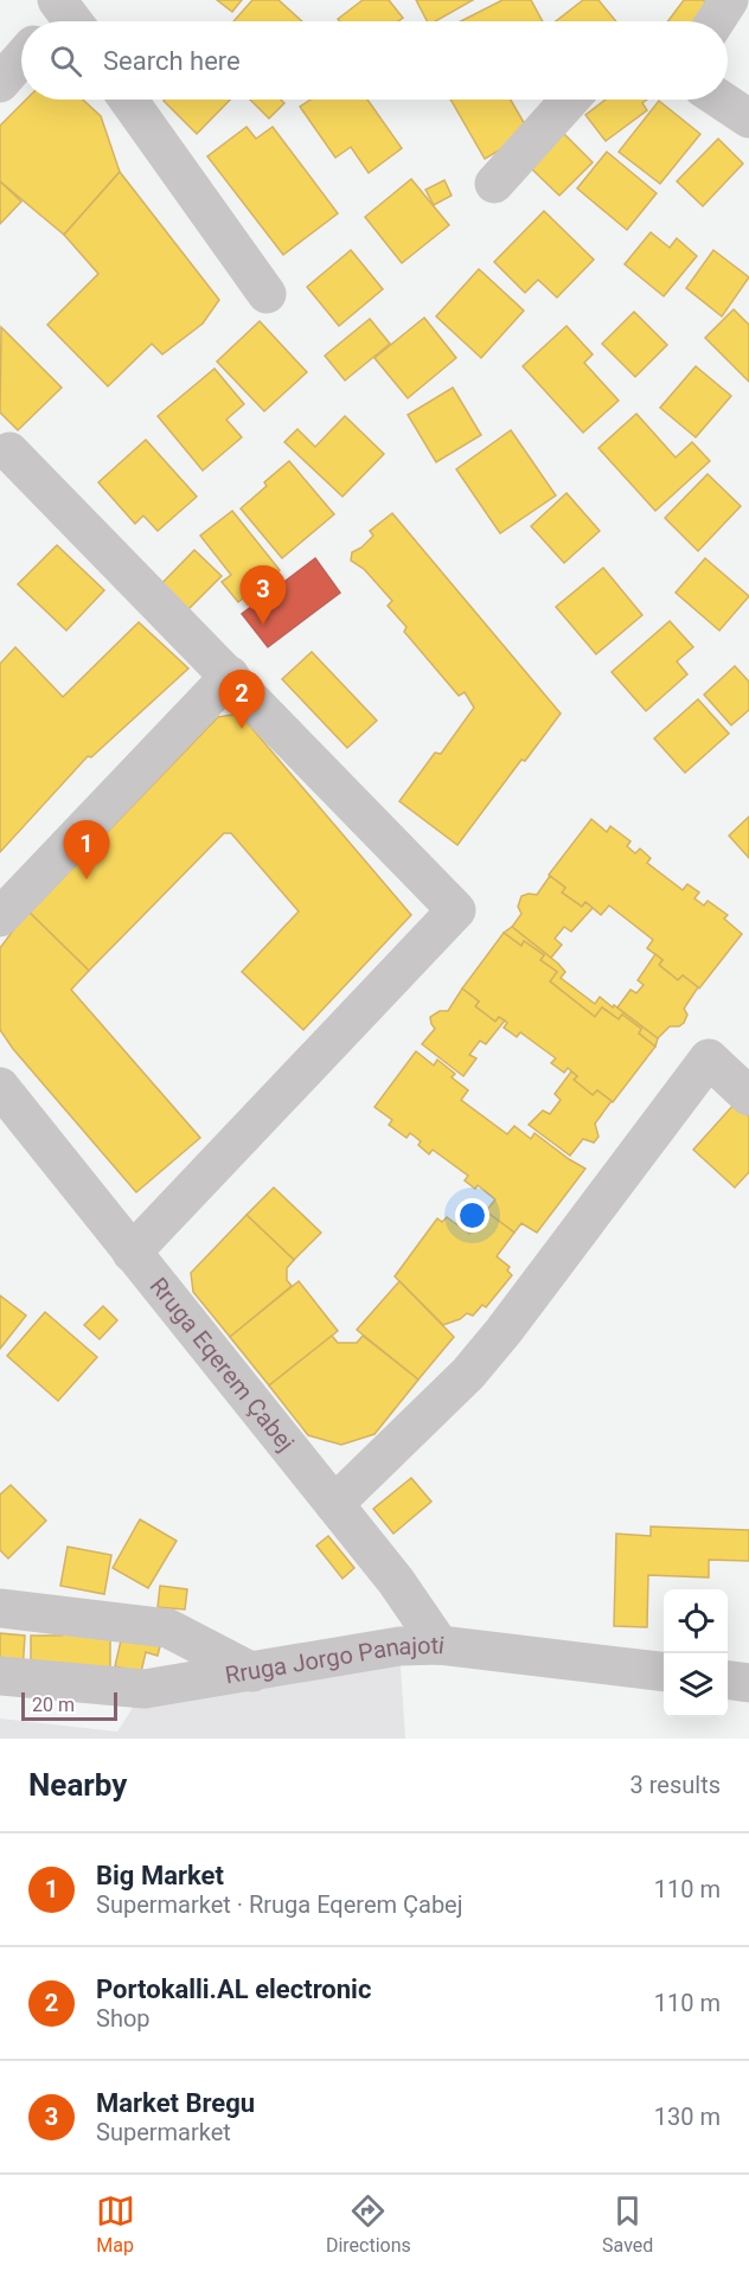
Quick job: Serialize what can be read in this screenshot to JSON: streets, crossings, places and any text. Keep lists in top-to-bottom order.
{
  "streets": {
    "street": ["Rruga Eqerem Çabej", "Rruga Jorgo Panajoti"]
  },
  "crossings": [
    ["Rruga Eqerem Çabej", "Rruga Jorgo Panajoti"]
  ],
  "scale_bar": "20 m",
  "page": {
    "search": "Search here",
    "pins": ["3", "2", "1"],
    "scale": "20 m",
    "heading": ["Nearby", "3 results"],
    "list": [
      {
        "mark": "1",
        "name": "Big Market",
        "note": "Supermarket · Rruga Eqerem Çabej",
        "value": "110 m"
      },
      {
        "mark": "2",
        "name": "Portokalli.AL electronic",
        "note": "Shop",
        "value": "110 m"
      },
      {
        "mark": "3",
        "name": "Market Bregu",
        "note": "Supermarket",
        "value": "130 m"
      }
    ],
    "nav": ["Map", "Directions", "Saved"]
  }
}
